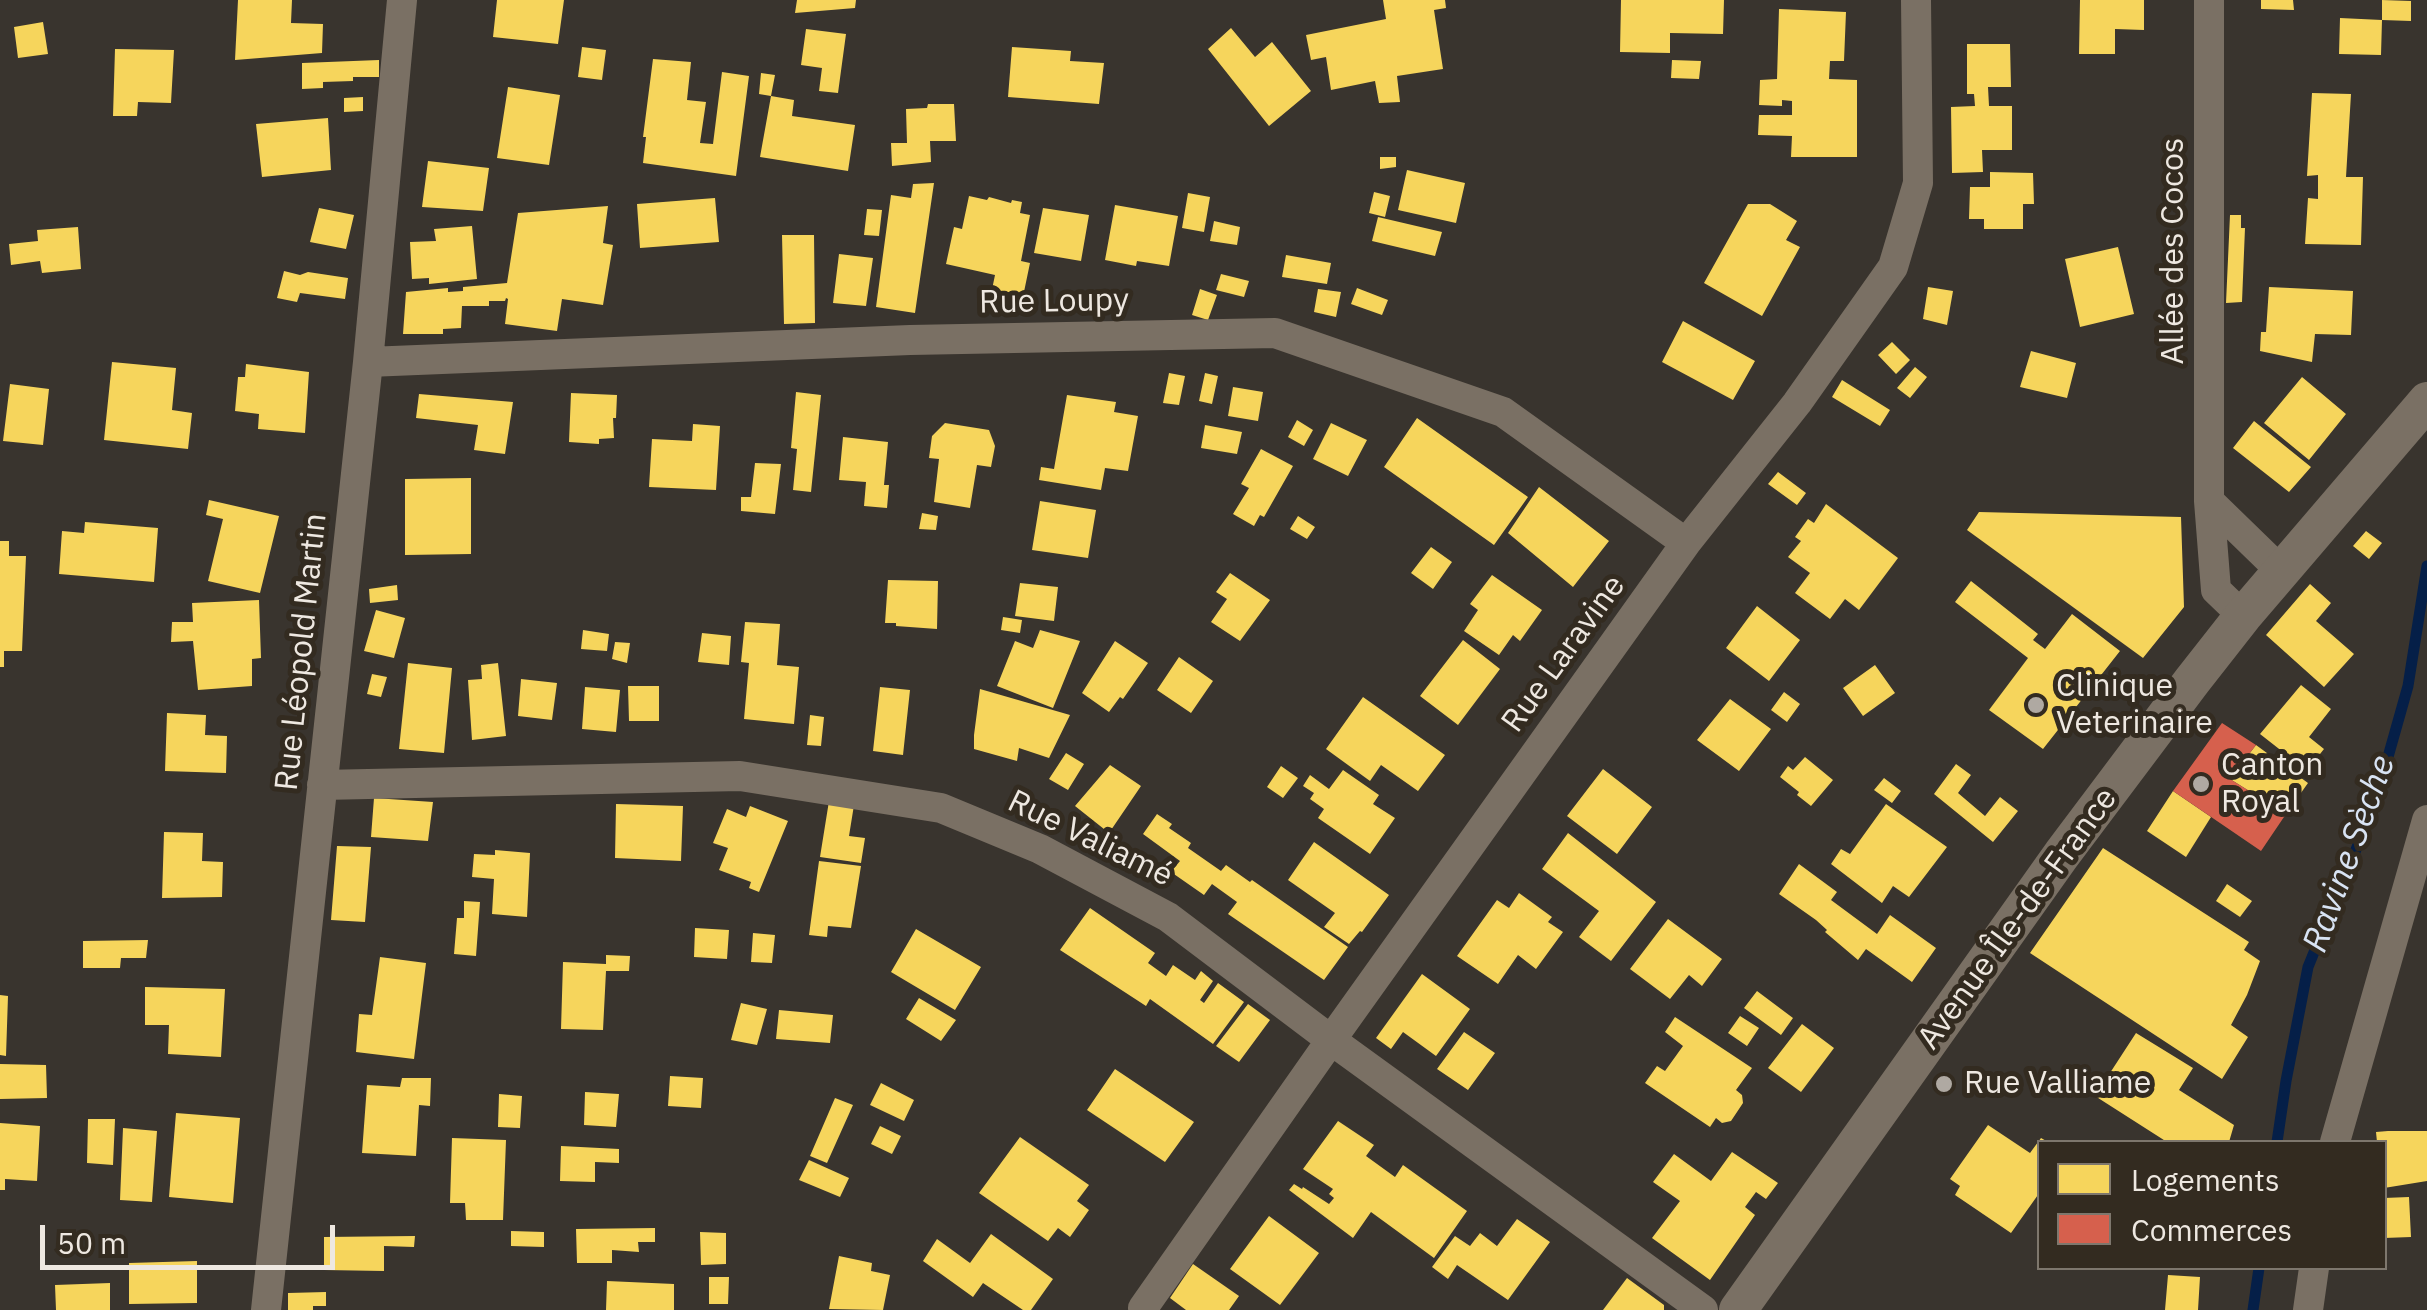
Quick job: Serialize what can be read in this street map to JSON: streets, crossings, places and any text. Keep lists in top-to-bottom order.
{
  "streets": {
    "street": [
      "Allée des Cocos",
      "Rue Loupy",
      "Rue Léopold Martin",
      "Rue Laravine",
      "Rue Valiamé",
      "Avenue Île-de-France"
    ]
  },
  "crossings": [
    ["Allée des Cocos", "Avenue Île-de-France"],
    ["Rue Loupy", "Rue Léopold Martin"],
    ["Rue Loupy", "Rue Laravine"],
    ["Rue Léopold Martin", "Rue Valiamé"],
    ["Rue Laravine", "Rue Valiamé"]
  ],
  "water": ["Ravine Sèche"],
  "places": ["Clinique Veterinaire", "Canton Royal", "Rue Valliame"],
  "legend": ["Logements", "Commerces"],
  "scale_bar": "50 m"
}
